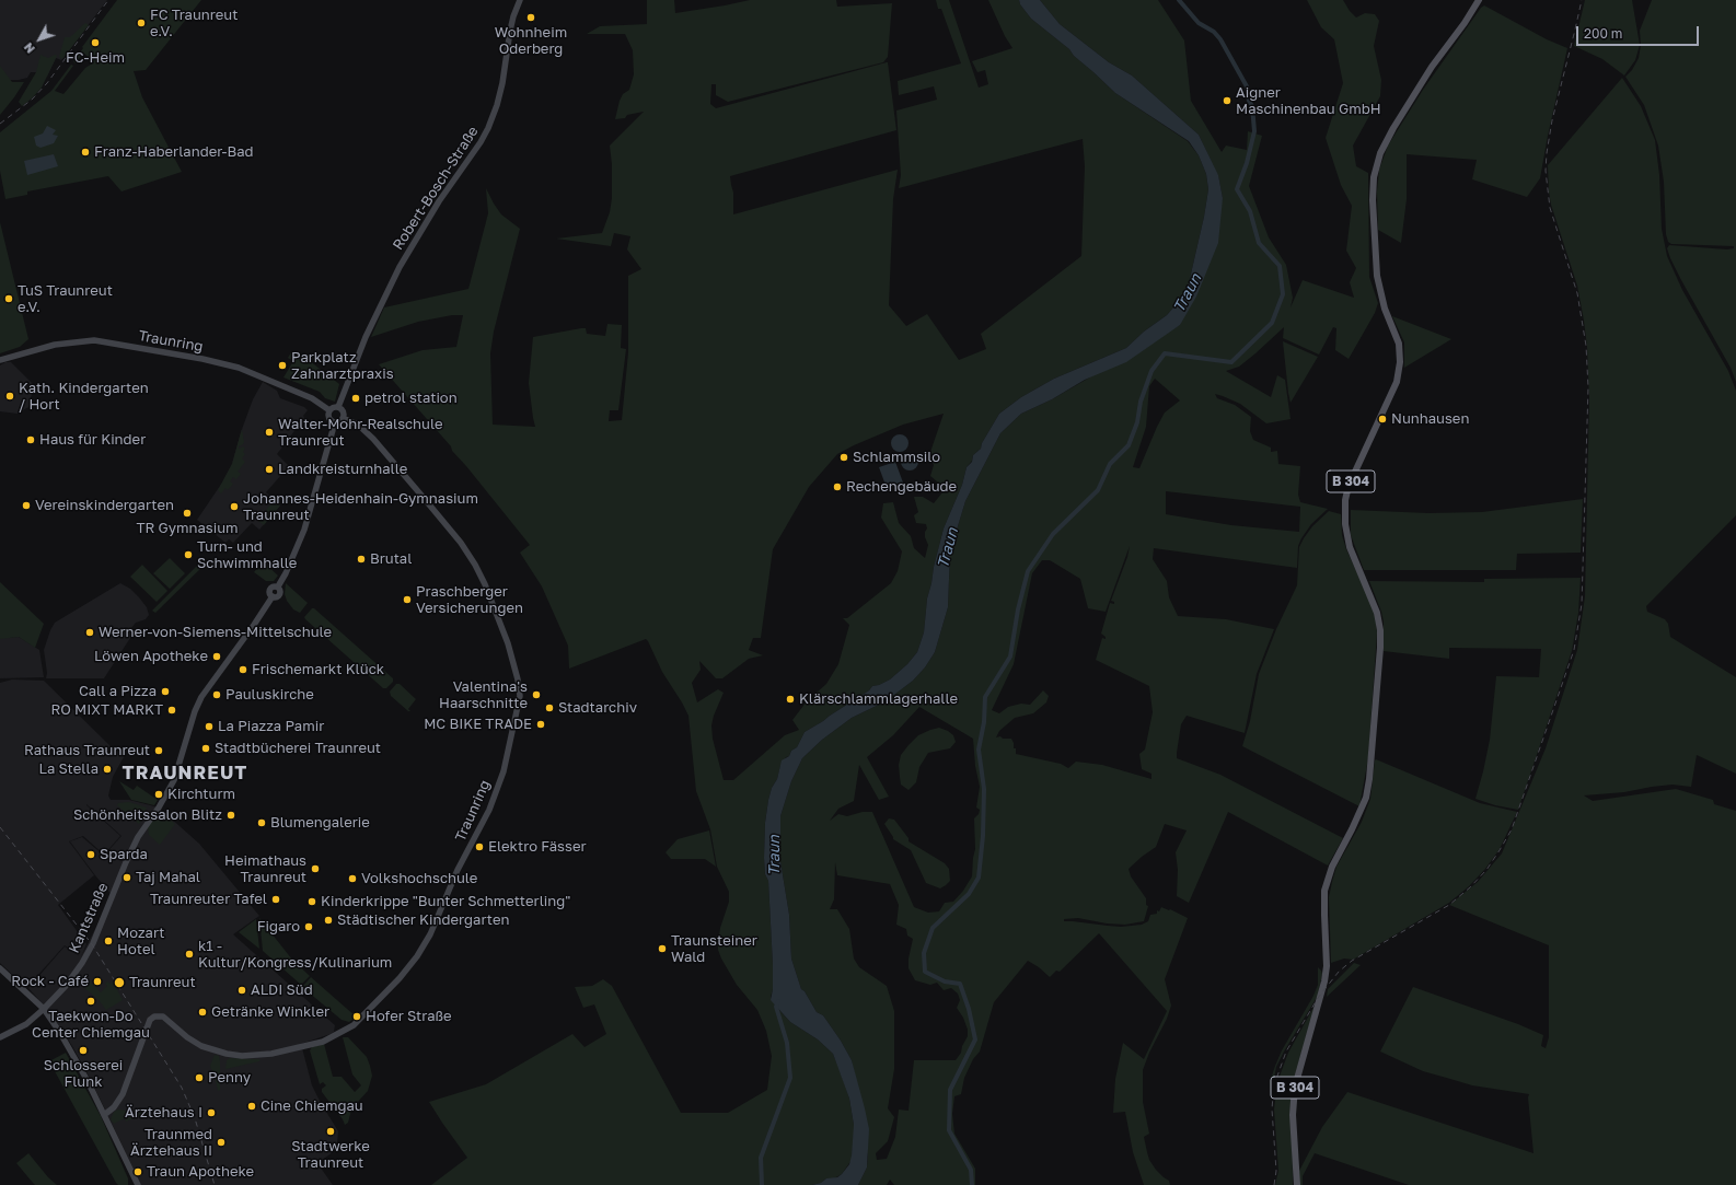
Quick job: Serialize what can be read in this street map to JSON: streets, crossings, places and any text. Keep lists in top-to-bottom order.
{
  "streets": {
    "main road": ["B 304"],
    "street": ["Robert-Bosch-Straße", "Traunring", "Kantstraße"]
  },
  "crossings": [
    ["Robert-Bosch-Straße", "Traunring"],
    ["Robert-Bosch-Straße", "Kantstraße"],
    ["Traunring", "Kantstraße"]
  ],
  "districts": ["TRAUNREUT"],
  "water": ["Traun"],
  "places": [
    "Wohnheim Oderberg",
    "FC Traunreut e.V.",
    "FC-Heim",
    "Aigner Maschinenbau GmbH",
    "Franz-Haberlander-Bad",
    "TuS Traunreut e.V.",
    "Parkplatz Zahnarztpraxis",
    "Kath. Kindergarten / Hort",
    "petrol station",
    "Nunhausen",
    "Walter-Mohr-Realschule Traunreut",
    "Haus für Kinder",
    "Schlammsilo",
    "Landkreisturnhalle",
    "Rechengebäude",
    "Vereinskindergarten",
    "Johannes-Heidenhain-Gymnasium Traunreut",
    "TR Gymnasium",
    "Turn- und Schwimmhalle",
    "Brutal",
    "Praschberger Versicherungen",
    "Werner-von-Siemens-Mittelschule",
    "Löwen Apotheke",
    "Frischemarkt Klück",
    "Call a Pizza",
    "Pauluskirche",
    "Valentina's Haarschnitte",
    "Klärschlammlagerhalle",
    "Stadtarchiv",
    "RO MIXT MARKT",
    "MC BIKE TRADE",
    "La Piazza Pamir",
    "Stadtbücherei Traunreut",
    "Rathaus Traunreut",
    "La Stella",
    "Kirchturm",
    "Schönheitssalon Blitz",
    "Blumengalerie",
    "Elektro Fässer",
    "Sparda",
    "Heimathaus Traunreut",
    "Taj Mahal",
    "Volkshochschule",
    "Traunreuter Tafel",
    "Kinderkrippe \"Bunter Schmetterling\"",
    "Städtischer Kindergarten",
    "Figaro",
    "Mozart Hotel",
    "Traunsteiner Wald",
    "k1 - Kultur/Kongress/Kulinarium",
    "Rock - Café",
    "Traunreut",
    "ALDI Süd",
    "Taekwon-Do Center Chiemgau",
    "Getränke Winkler",
    "Hofer Straße",
    "Schlosserei Flunk",
    "Penny",
    "Cine Chiemgau",
    "Ärztehaus I",
    "Stadtwerke Traunreut",
    "Traunmed Ärztehaus II",
    "Traun Apotheke"
  ],
  "scale_bar": "200 m",
  "north": "bottom left"
}
